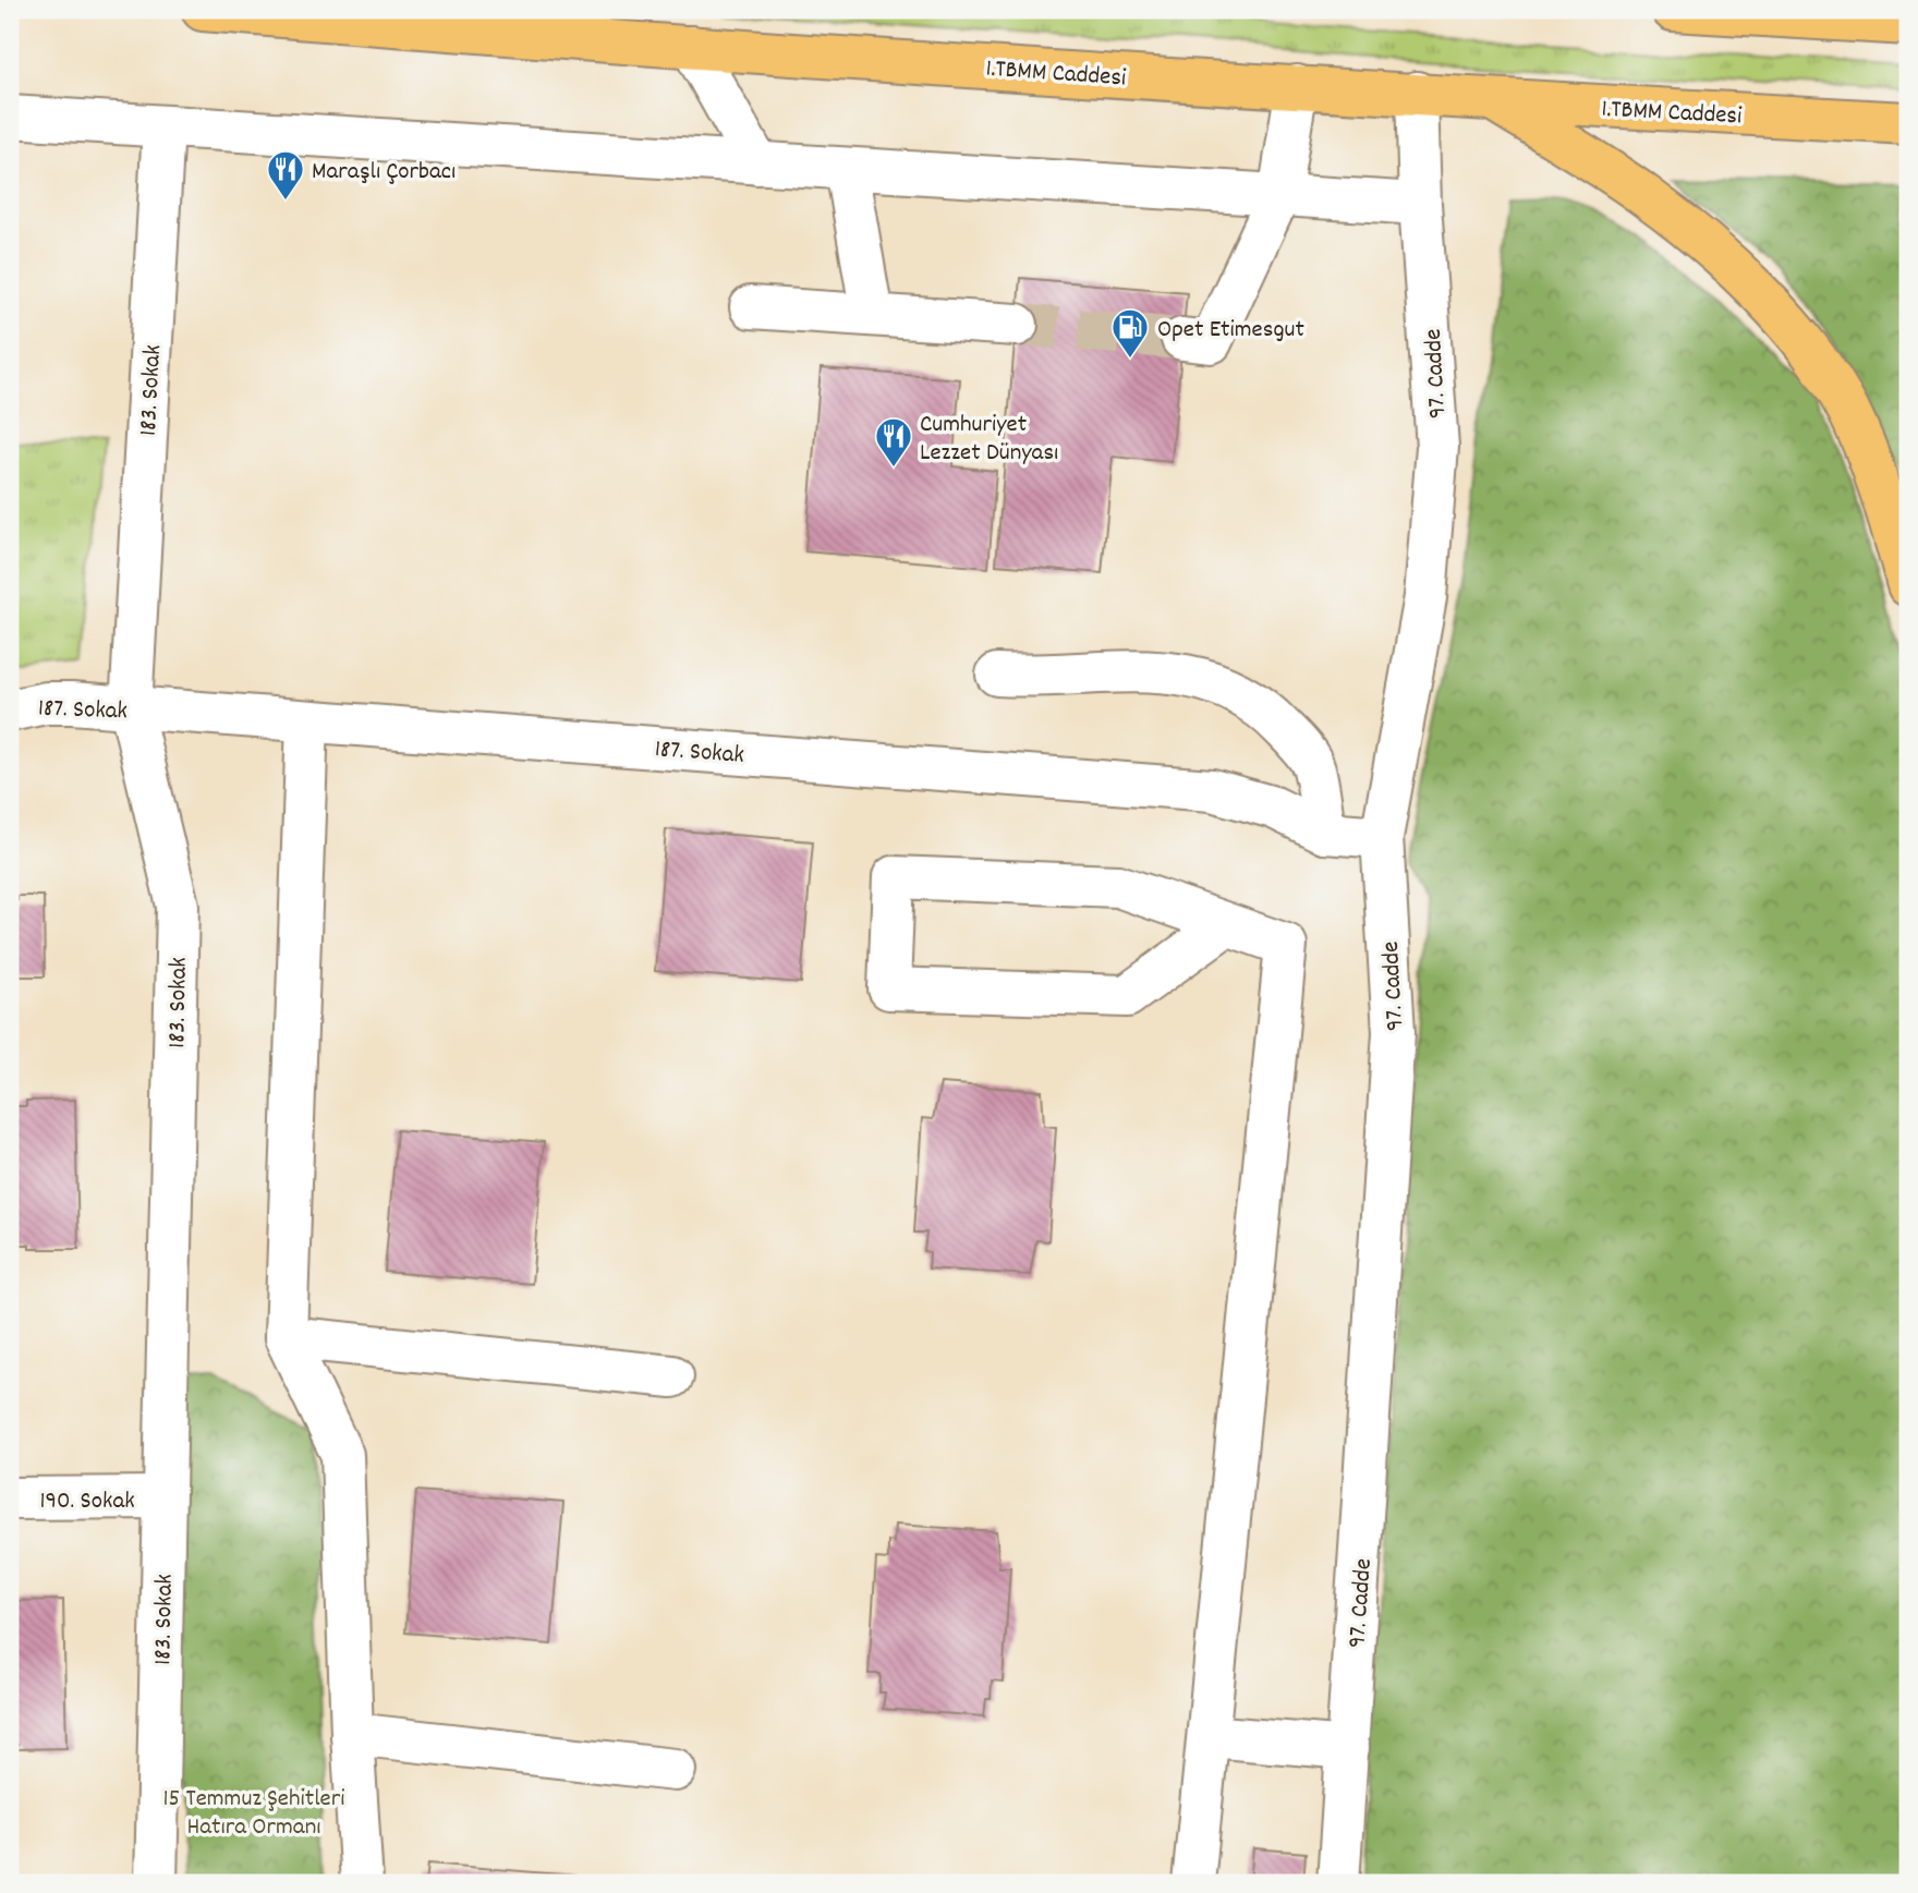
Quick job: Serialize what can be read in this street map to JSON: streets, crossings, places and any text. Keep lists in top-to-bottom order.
{
  "streets": {
    "main road": ["1.TBMM Caddesi"],
    "street": [
      "97. Cadde",
      "183. Sokak",
      "187. Sokak",
      "190. Sokak"
    ]
  },
  "crossings": [
    ["1.TBMM Caddesi", "97. Cadde"],
    ["97. Cadde", "187. Sokak"],
    ["183. Sokak", "187. Sokak"],
    ["183. Sokak", "190. Sokak"]
  ],
  "parks": ["15 Temmuz Şehitleri Hatıra Ormanı"],
  "places": {
    "restaurant": ["Maraşlı Çorbacı", "Cumhuriyet Lezzet Dünyası"],
    "fuel station": ["Opet Etimesgut"]
  }
}
